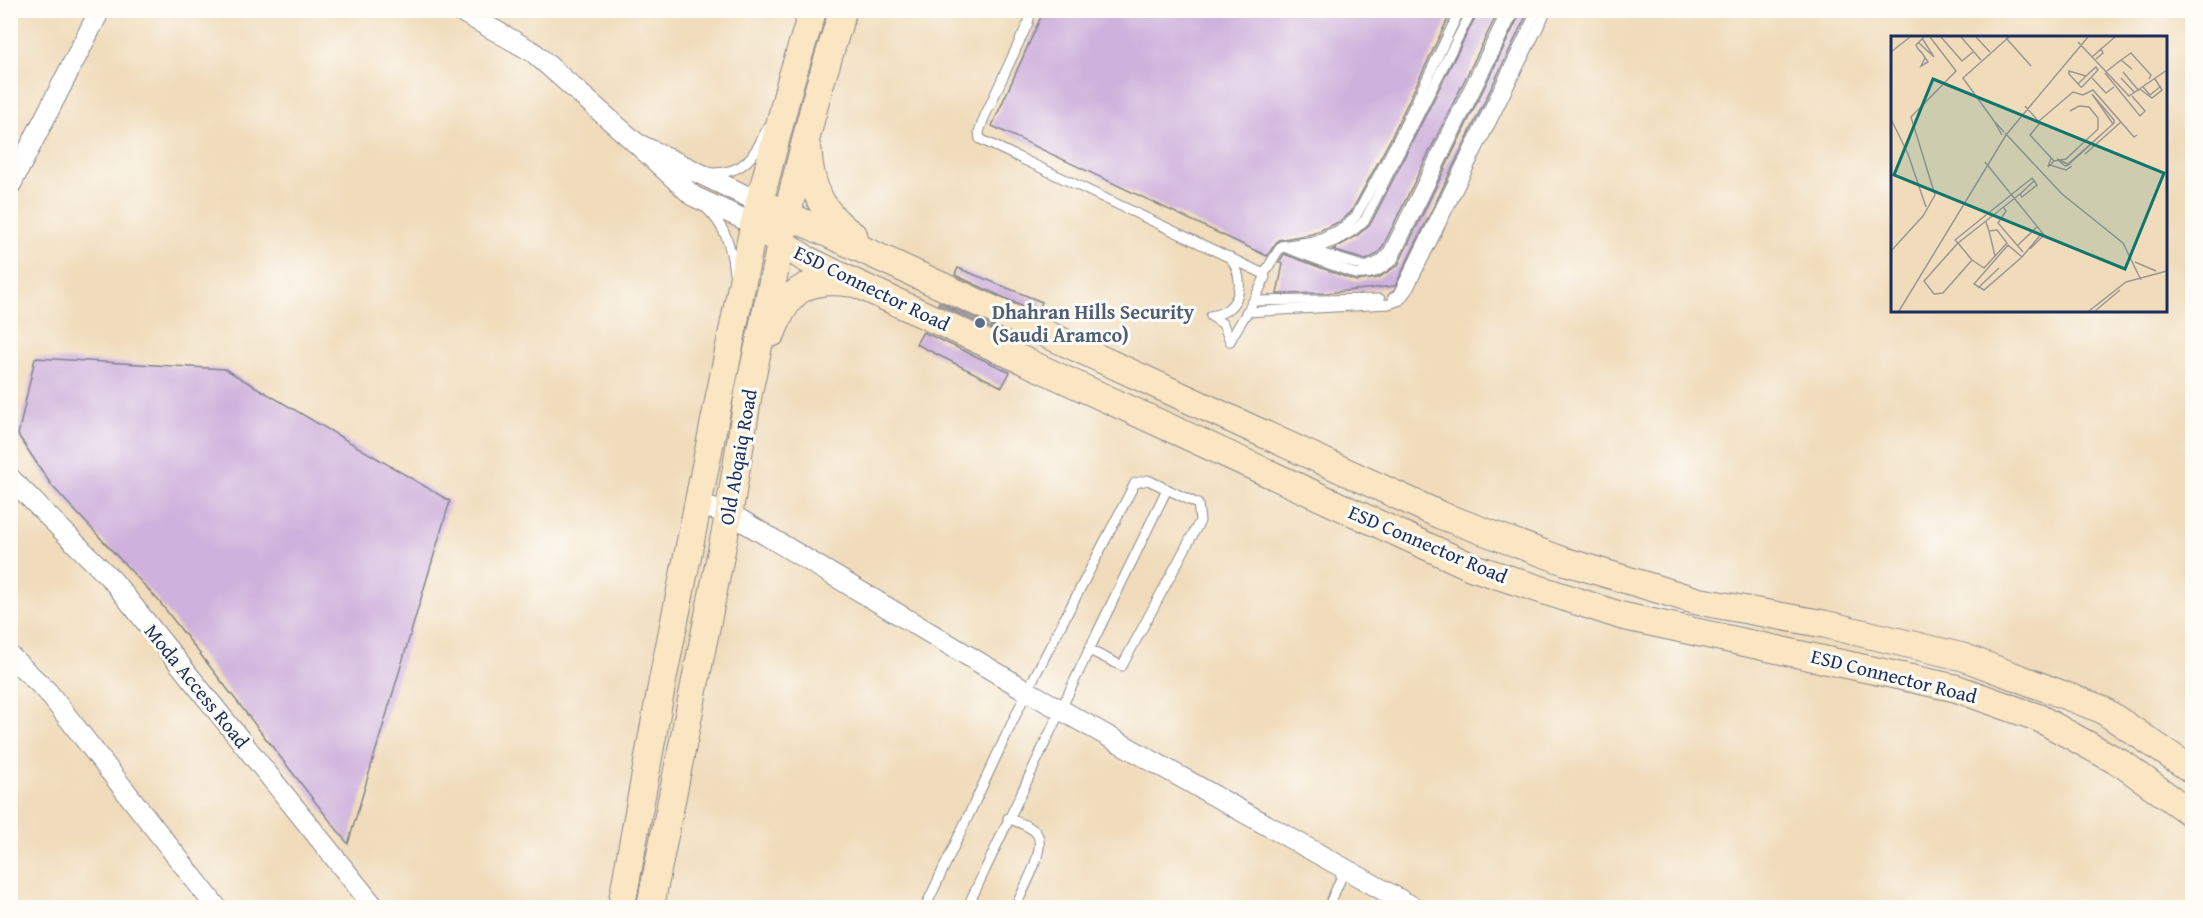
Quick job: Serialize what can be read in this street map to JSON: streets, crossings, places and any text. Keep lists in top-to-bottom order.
{
  "streets": {
    "main road": ["ESD Connector Road", "Old Abqaiq Road"],
    "street": ["Moda Access Road"]
  },
  "crossings": [
    ["ESD Connector Road", "Old Abqaiq Road"]
  ],
  "places": ["Dhahran Hills Security (Saudi Aramco)"]
}
